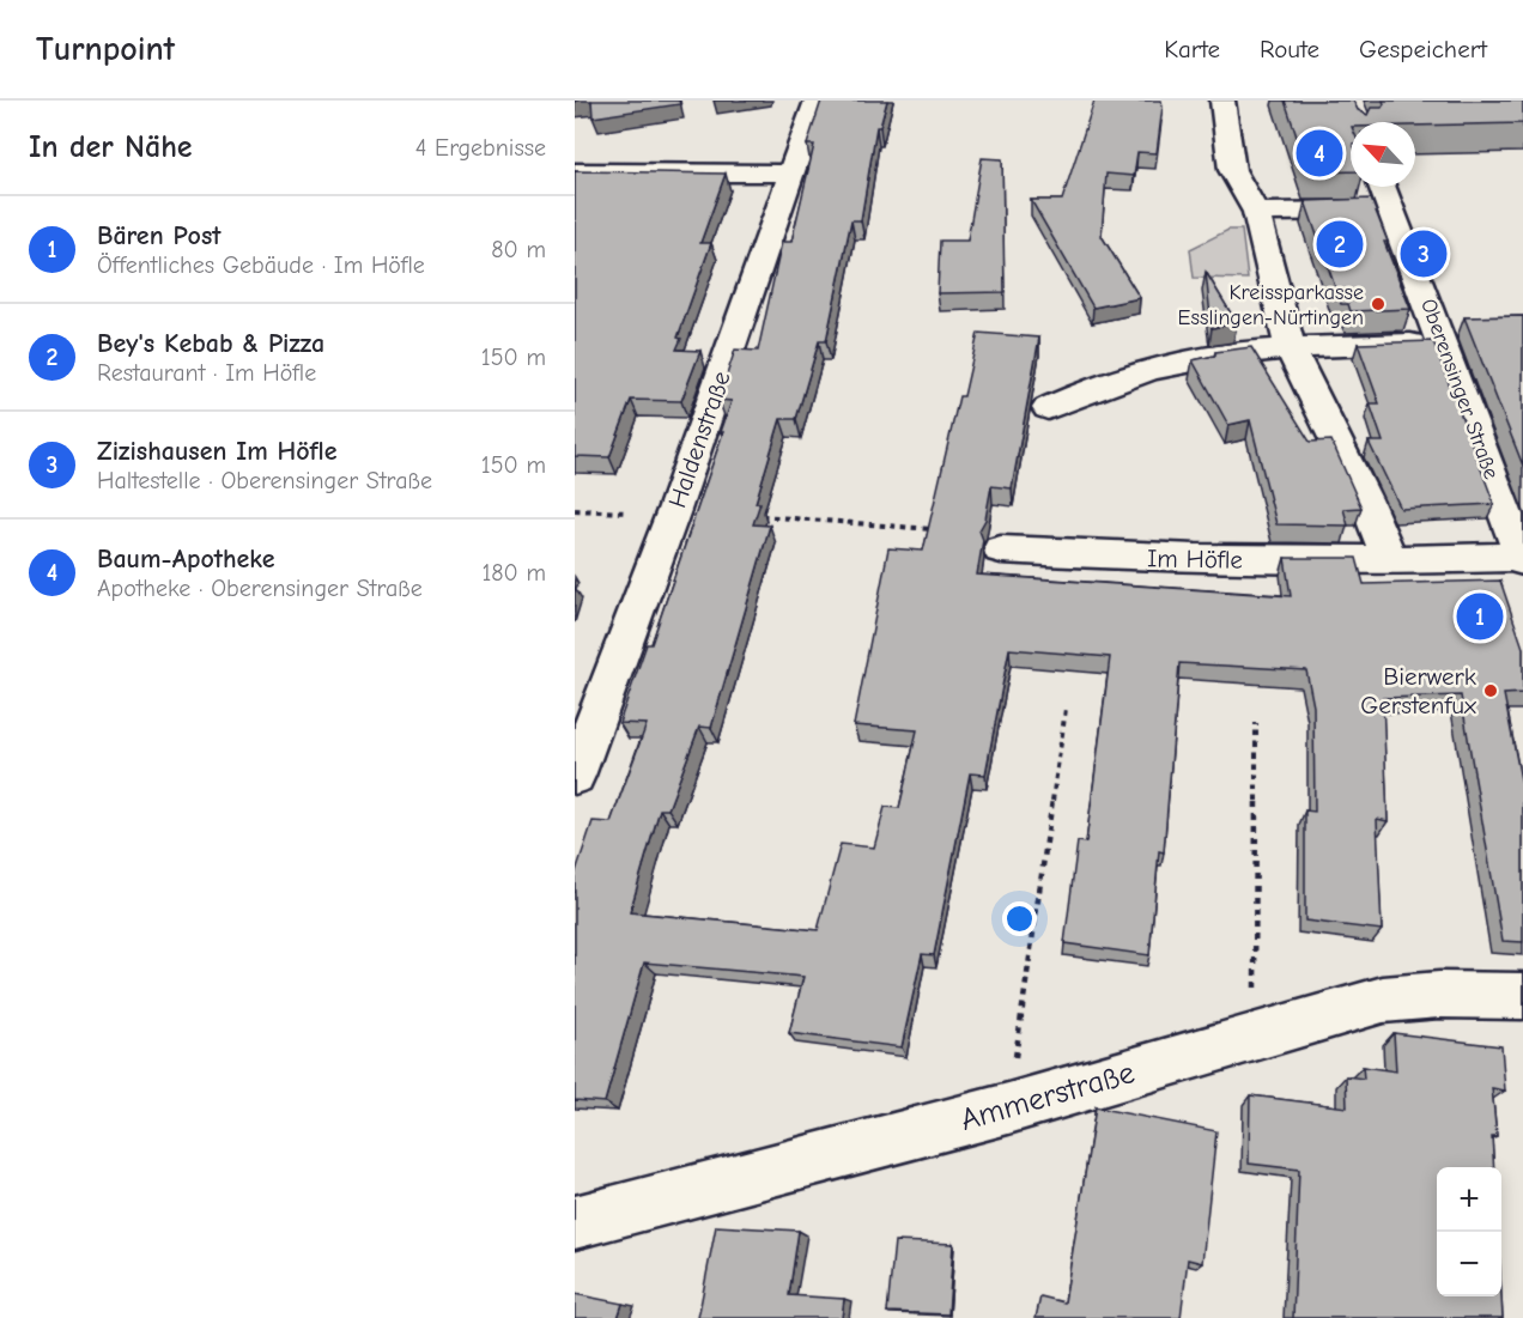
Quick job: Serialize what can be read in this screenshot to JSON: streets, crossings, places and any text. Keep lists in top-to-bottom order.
{
  "streets": {
    "street": [
      "Oberensinger Straße",
      "Haldenstraße",
      "Im Höfle",
      "Ammerstraße"
    ]
  },
  "crossings": [
    ["Oberensinger Straße", "Im Höfle"]
  ],
  "places": ["Kreissparkasse Esslingen-Nürtingen", "Bierwerk Gerstenfux"],
  "north": "top left",
  "page": {
    "header": "Turnpoint",
    "nav": ["Karte", "Route", "Gespeichert"],
    "heading": ["In der Nähe", "4 Ergebnisse"],
    "pins": [
      "4",
      "2",
      "3",
      "1"
    ],
    "list": [
      {
        "mark": "1",
        "name": "Bären Post",
        "note": "Öffentliches Gebäude · Im Höfle",
        "value": "80 m"
      },
      {
        "mark": "2",
        "name": "Bey's Kebab & Pizza",
        "note": "Restaurant · Im Höfle",
        "value": "150 m"
      },
      {
        "mark": "3",
        "name": "Zizishausen Im Höfle",
        "note": "Haltestelle · Oberensinger Straße",
        "value": "150 m"
      },
      {
        "mark": "4",
        "name": "Baum-Apotheke",
        "note": "Apotheke · Oberensinger Straße",
        "value": "180 m"
      }
    ],
    "map_buttons": ["+", "−"]
  }
}
